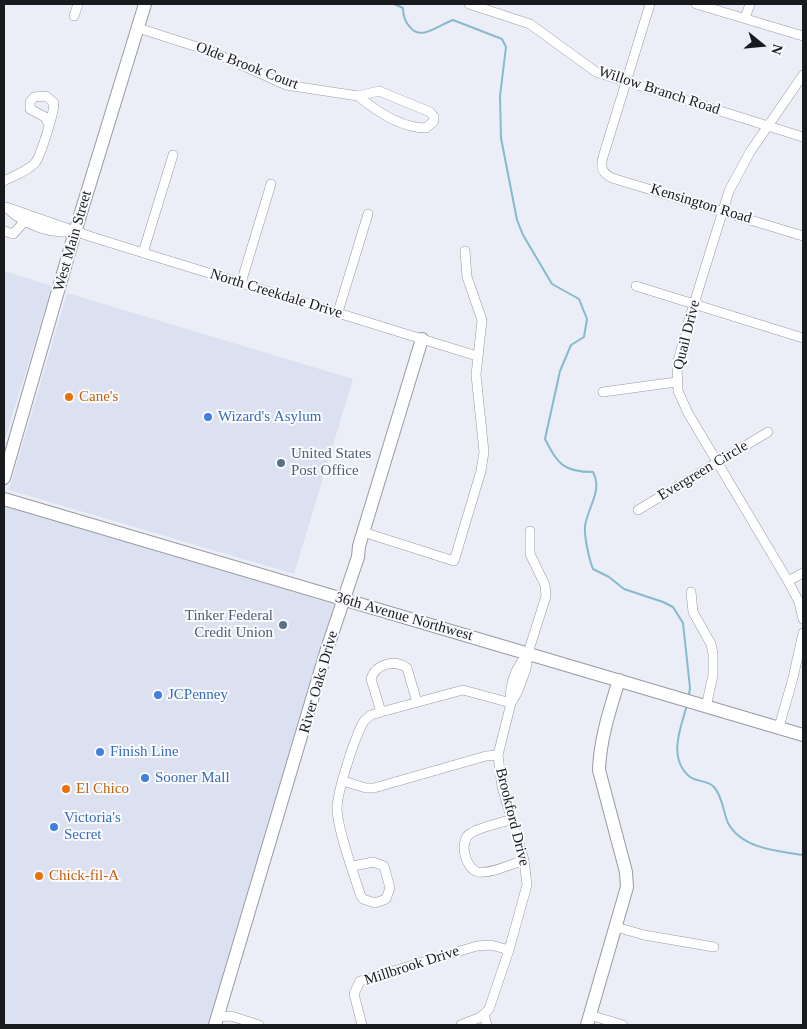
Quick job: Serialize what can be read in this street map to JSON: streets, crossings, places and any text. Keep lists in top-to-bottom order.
{
  "streets": {
    "main road": ["West Main Street", "36th Avenue Northwest", "River Oaks Drive"],
    "street": [
      "Olde Brook Court",
      "Willow Branch Road",
      "Kensington Road",
      "North Creekdale Drive",
      "Quail Drive",
      "Evergreen Circle",
      "Brookford Drive",
      "Millbrook Drive"
    ]
  },
  "crossings": [
    ["Olde Brook Court", "West Main Street"],
    ["Willow Branch Road", "Kensington Road"],
    ["Willow Branch Road", "Quail Drive"],
    ["Kensington Road", "Quail Drive"],
    ["West Main Street", "North Creekdale Drive"],
    ["North Creekdale Drive", "River Oaks Drive"],
    ["Quail Drive", "Evergreen Circle"],
    ["36th Avenue Northwest", "River Oaks Drive"],
    ["36th Avenue Northwest", "Brookford Drive"],
    ["Brookford Drive", "Millbrook Drive"]
  ],
  "places": [
    "Cane's",
    "Wizard's Asylum",
    "United States Post Office",
    "Tinker Federal Credit Union",
    "JCPenney",
    "Finish Line",
    "Sooner Mall",
    "El Chico",
    "Victoria's Secret",
    "Chick-fil-A"
  ],
  "north": "right"
}
